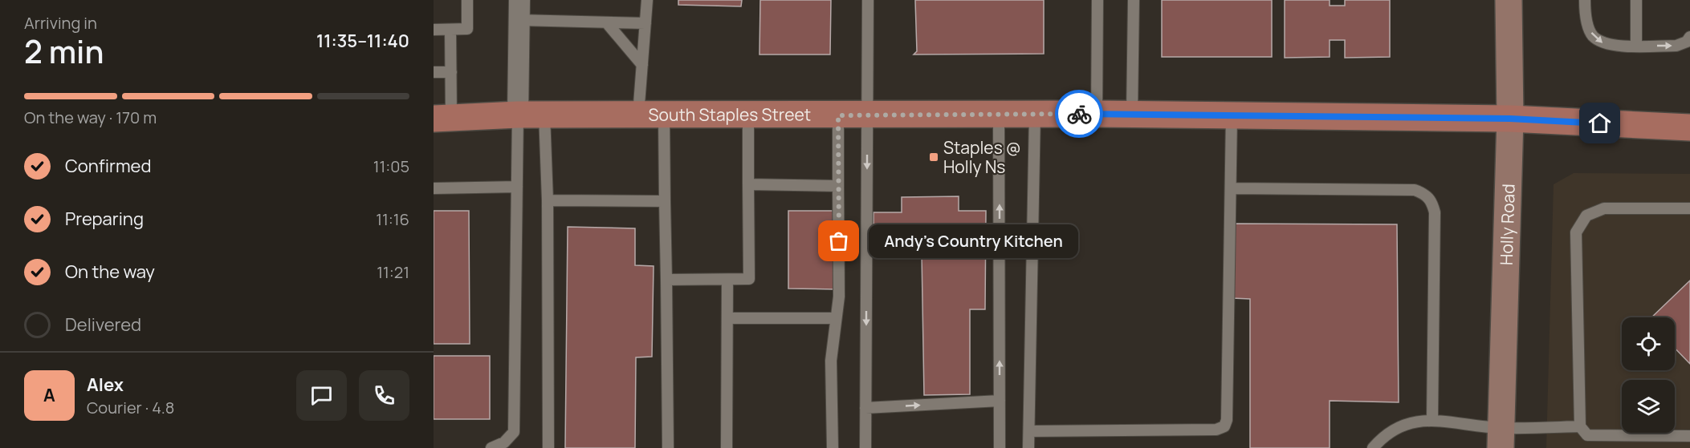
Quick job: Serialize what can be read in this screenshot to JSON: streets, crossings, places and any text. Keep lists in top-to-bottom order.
{
  "streets": {
    "main road": ["South Staples Street", "Holly Road"]
  },
  "crossings": [
    ["South Staples Street", "Holly Road"]
  ],
  "places": {
    "transit": ["Staples @ Holly Ns"],
    "other": ["Andy's Country Kitchen"]
  },
  "page": {
    "heading": ["2 min", "Arriving in", "11:35–11:40"],
    "panel": ["Alex", "Courier · 4.8"],
    "bar": "On the way · 170 m",
    "list": [
      ["Confirmed", "11:05"],
      ["Preparing", "11:16"],
      ["On the way", "11:21"],
      "Delivered"
    ],
    "bubble": "Andy's Country Kitchen",
    "round": "A"
  }
}
